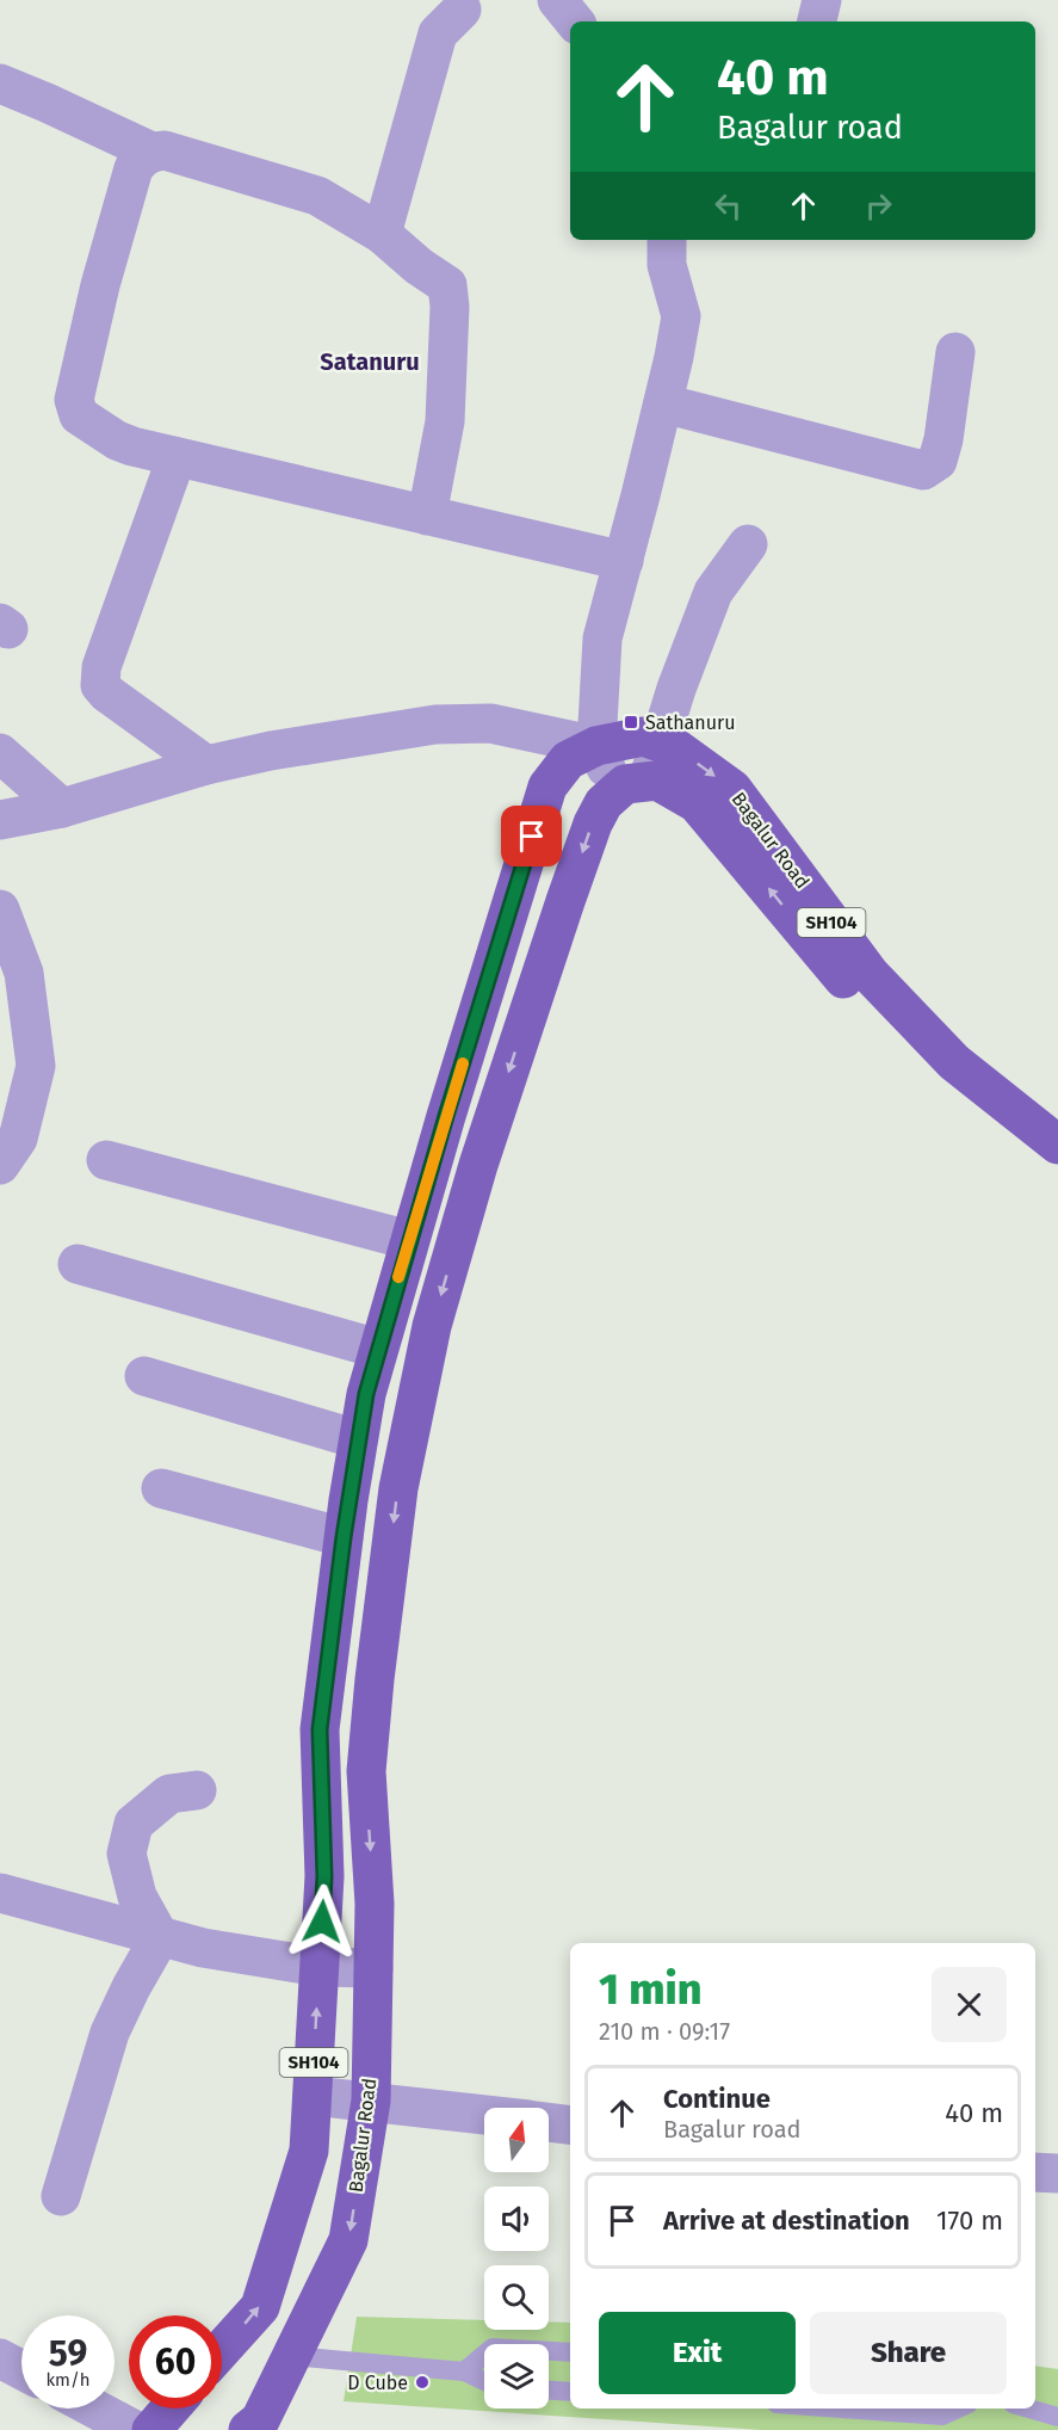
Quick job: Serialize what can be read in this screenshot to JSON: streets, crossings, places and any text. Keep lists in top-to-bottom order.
{
  "streets": {
    "main road": ["Bagalur Road", "SH104"]
  },
  "crossings": [
    ["Bagalur Road", "SH104"]
  ],
  "districts": ["Satanuru"],
  "places": {
    "transit": ["Sathanuru"],
    "other": ["D Cube"]
  },
  "north": "top",
  "page": {
    "turn": ["40 m", "Bagalur road"],
    "heading": ["1 min", "210 m · 09:17"],
    "list": [
      {
        "name": "Continue",
        "note": "Bagalur road",
        "value": "40 m"
      },
      {
        "name": "Arrive at destination",
        "value": "170 m"
      }
    ],
    "buttons": ["Exit", "Share"],
    "speed": "59 km/h",
    "limit": "60"
  }
}
